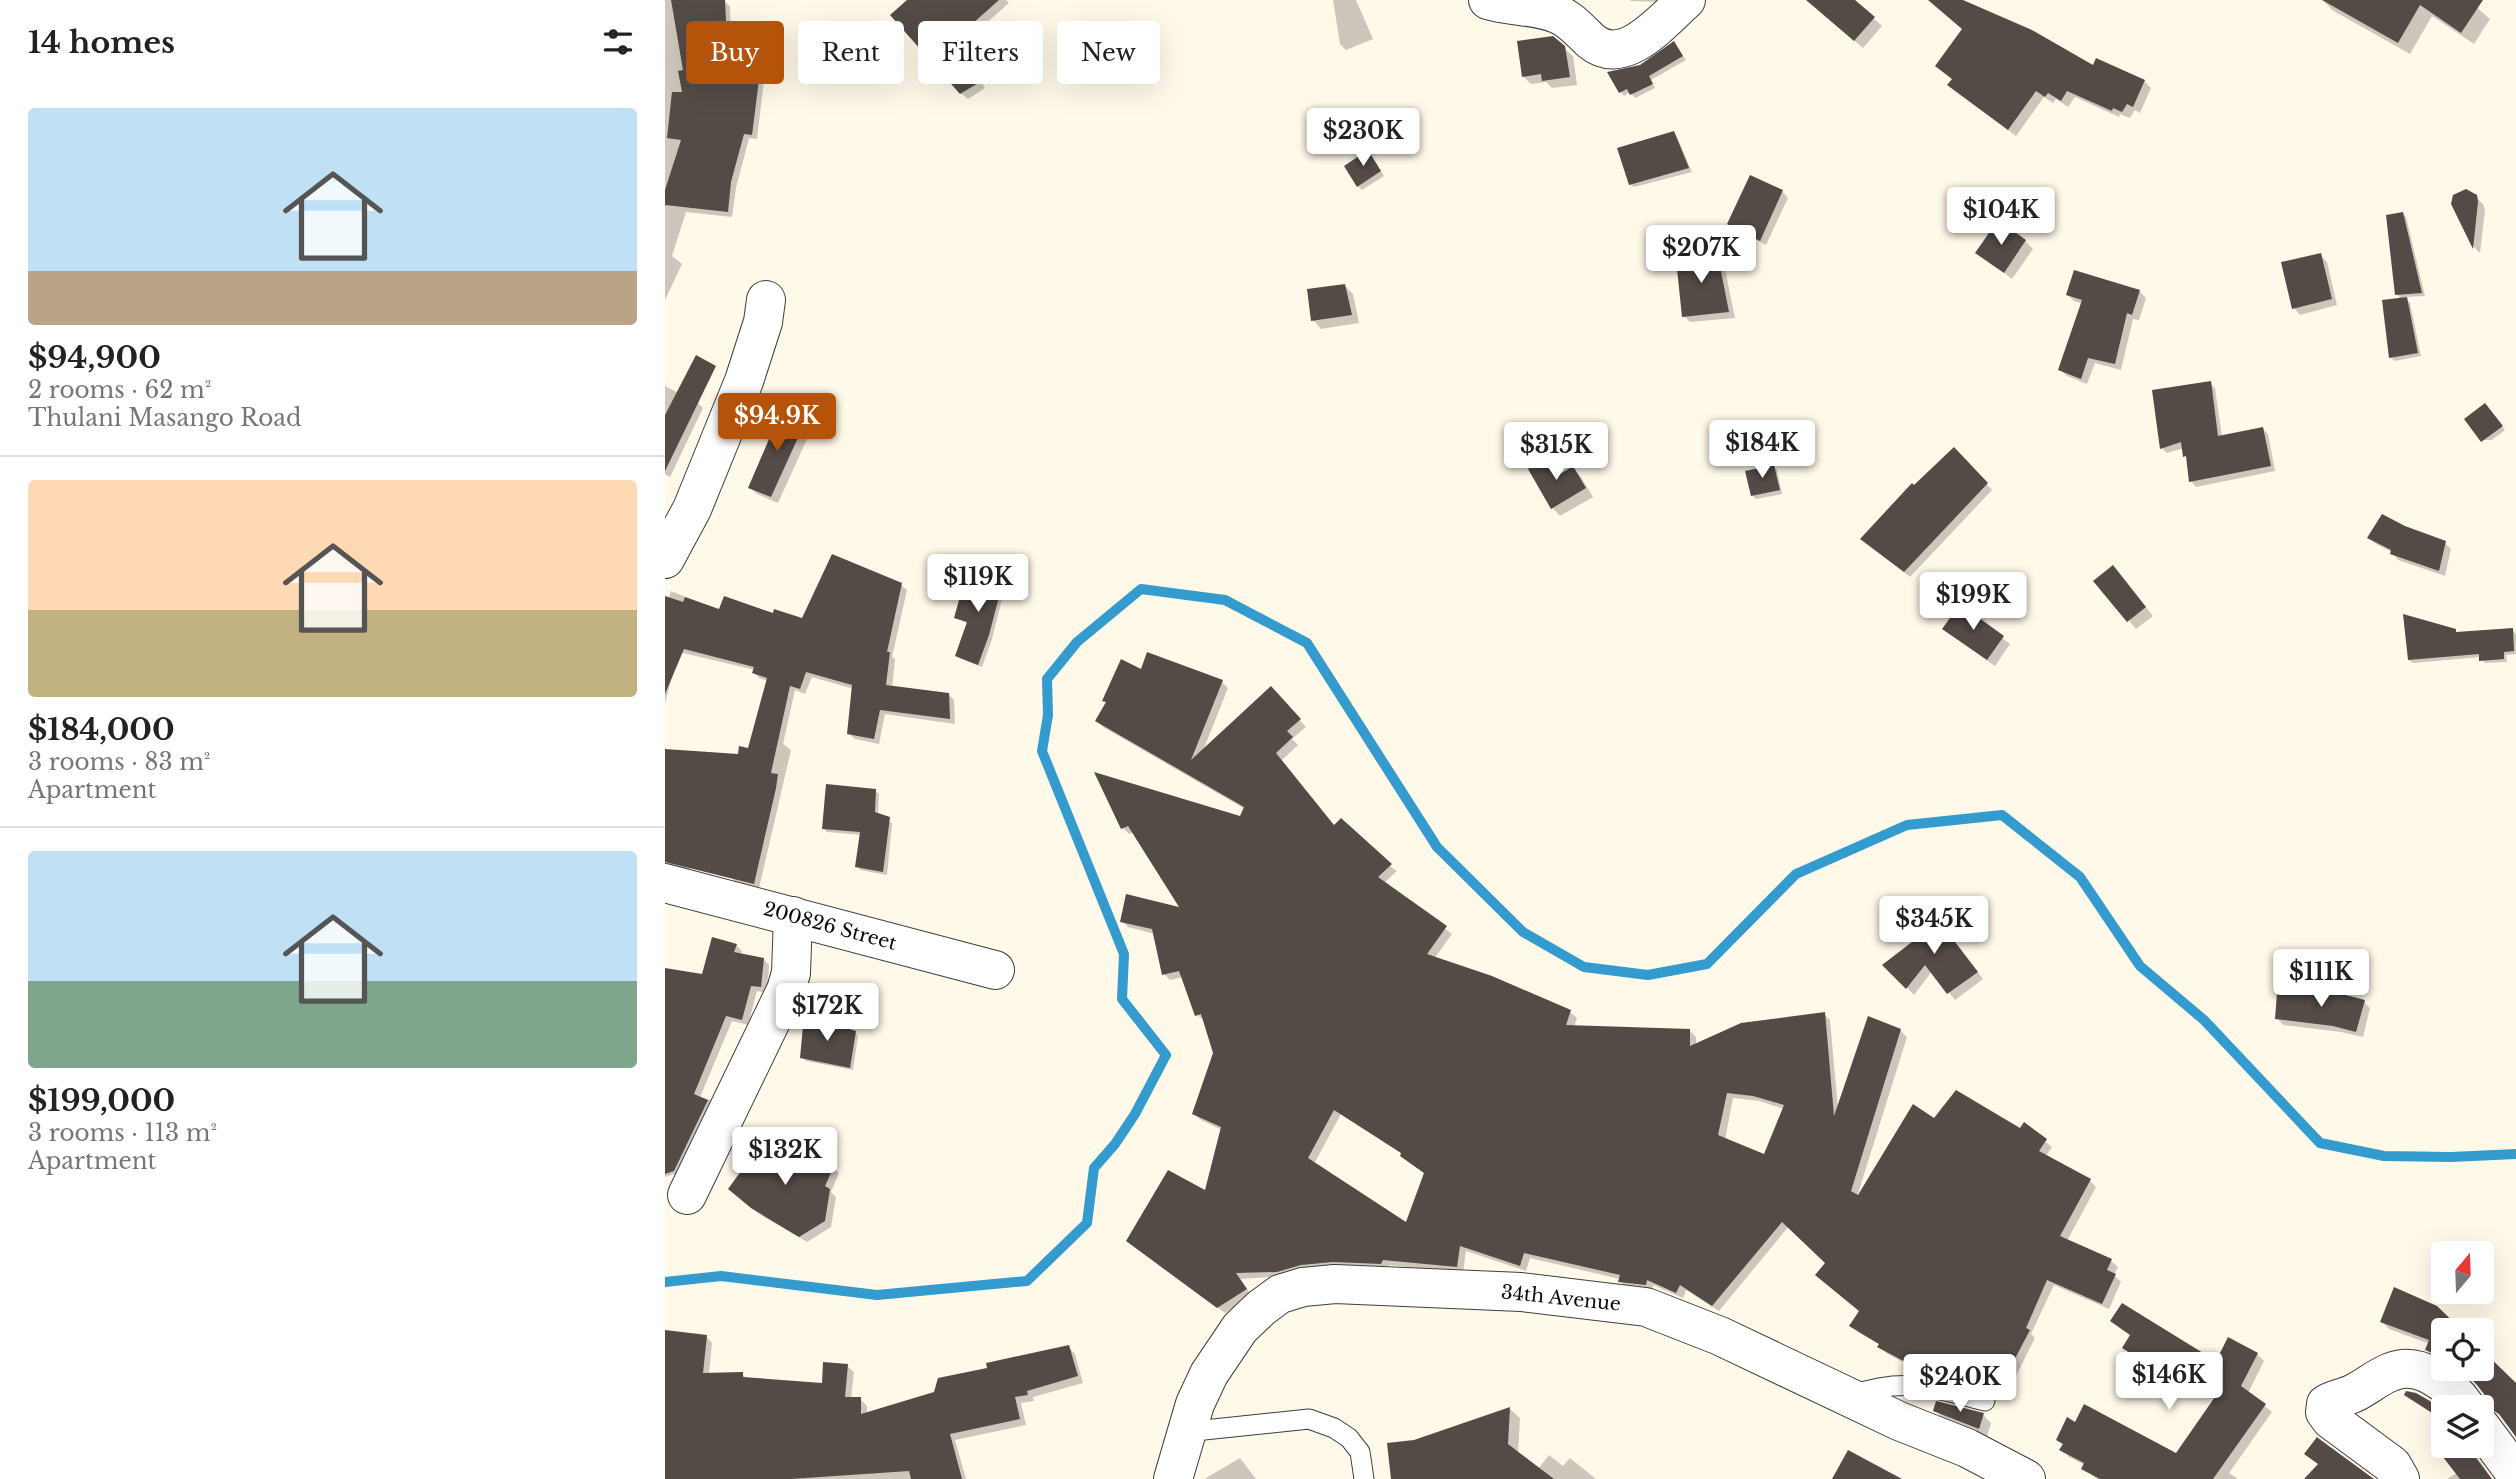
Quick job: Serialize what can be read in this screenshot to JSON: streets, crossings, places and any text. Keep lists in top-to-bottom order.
{
  "streets": {
    "street": ["200826 Street", "34th Avenue"]
  },
  "north": "top",
  "page": {
    "heading": "14 homes",
    "chip": [
      "Buy",
      "Rent",
      "Filters",
      "New"
    ],
    "list": [
      {
        "name": "$94,900",
        "note": "2 rooms · 62 m² · Thulani Masango Road"
      },
      {
        "name": "$184,000",
        "note": "3 rooms · 83 m² · Apartment"
      },
      {
        "name": "$199,000",
        "note": "3 rooms · 113 m² · Apartment"
      }
    ],
    "price": [
      "$230K",
      "$104K",
      "$207K",
      "$94.9K",
      "$184K",
      "$315K",
      "$119K",
      "$199K",
      "$345K",
      "$111K",
      "$172K",
      "$132K",
      "$146K",
      "$240K"
    ]
  }
}
